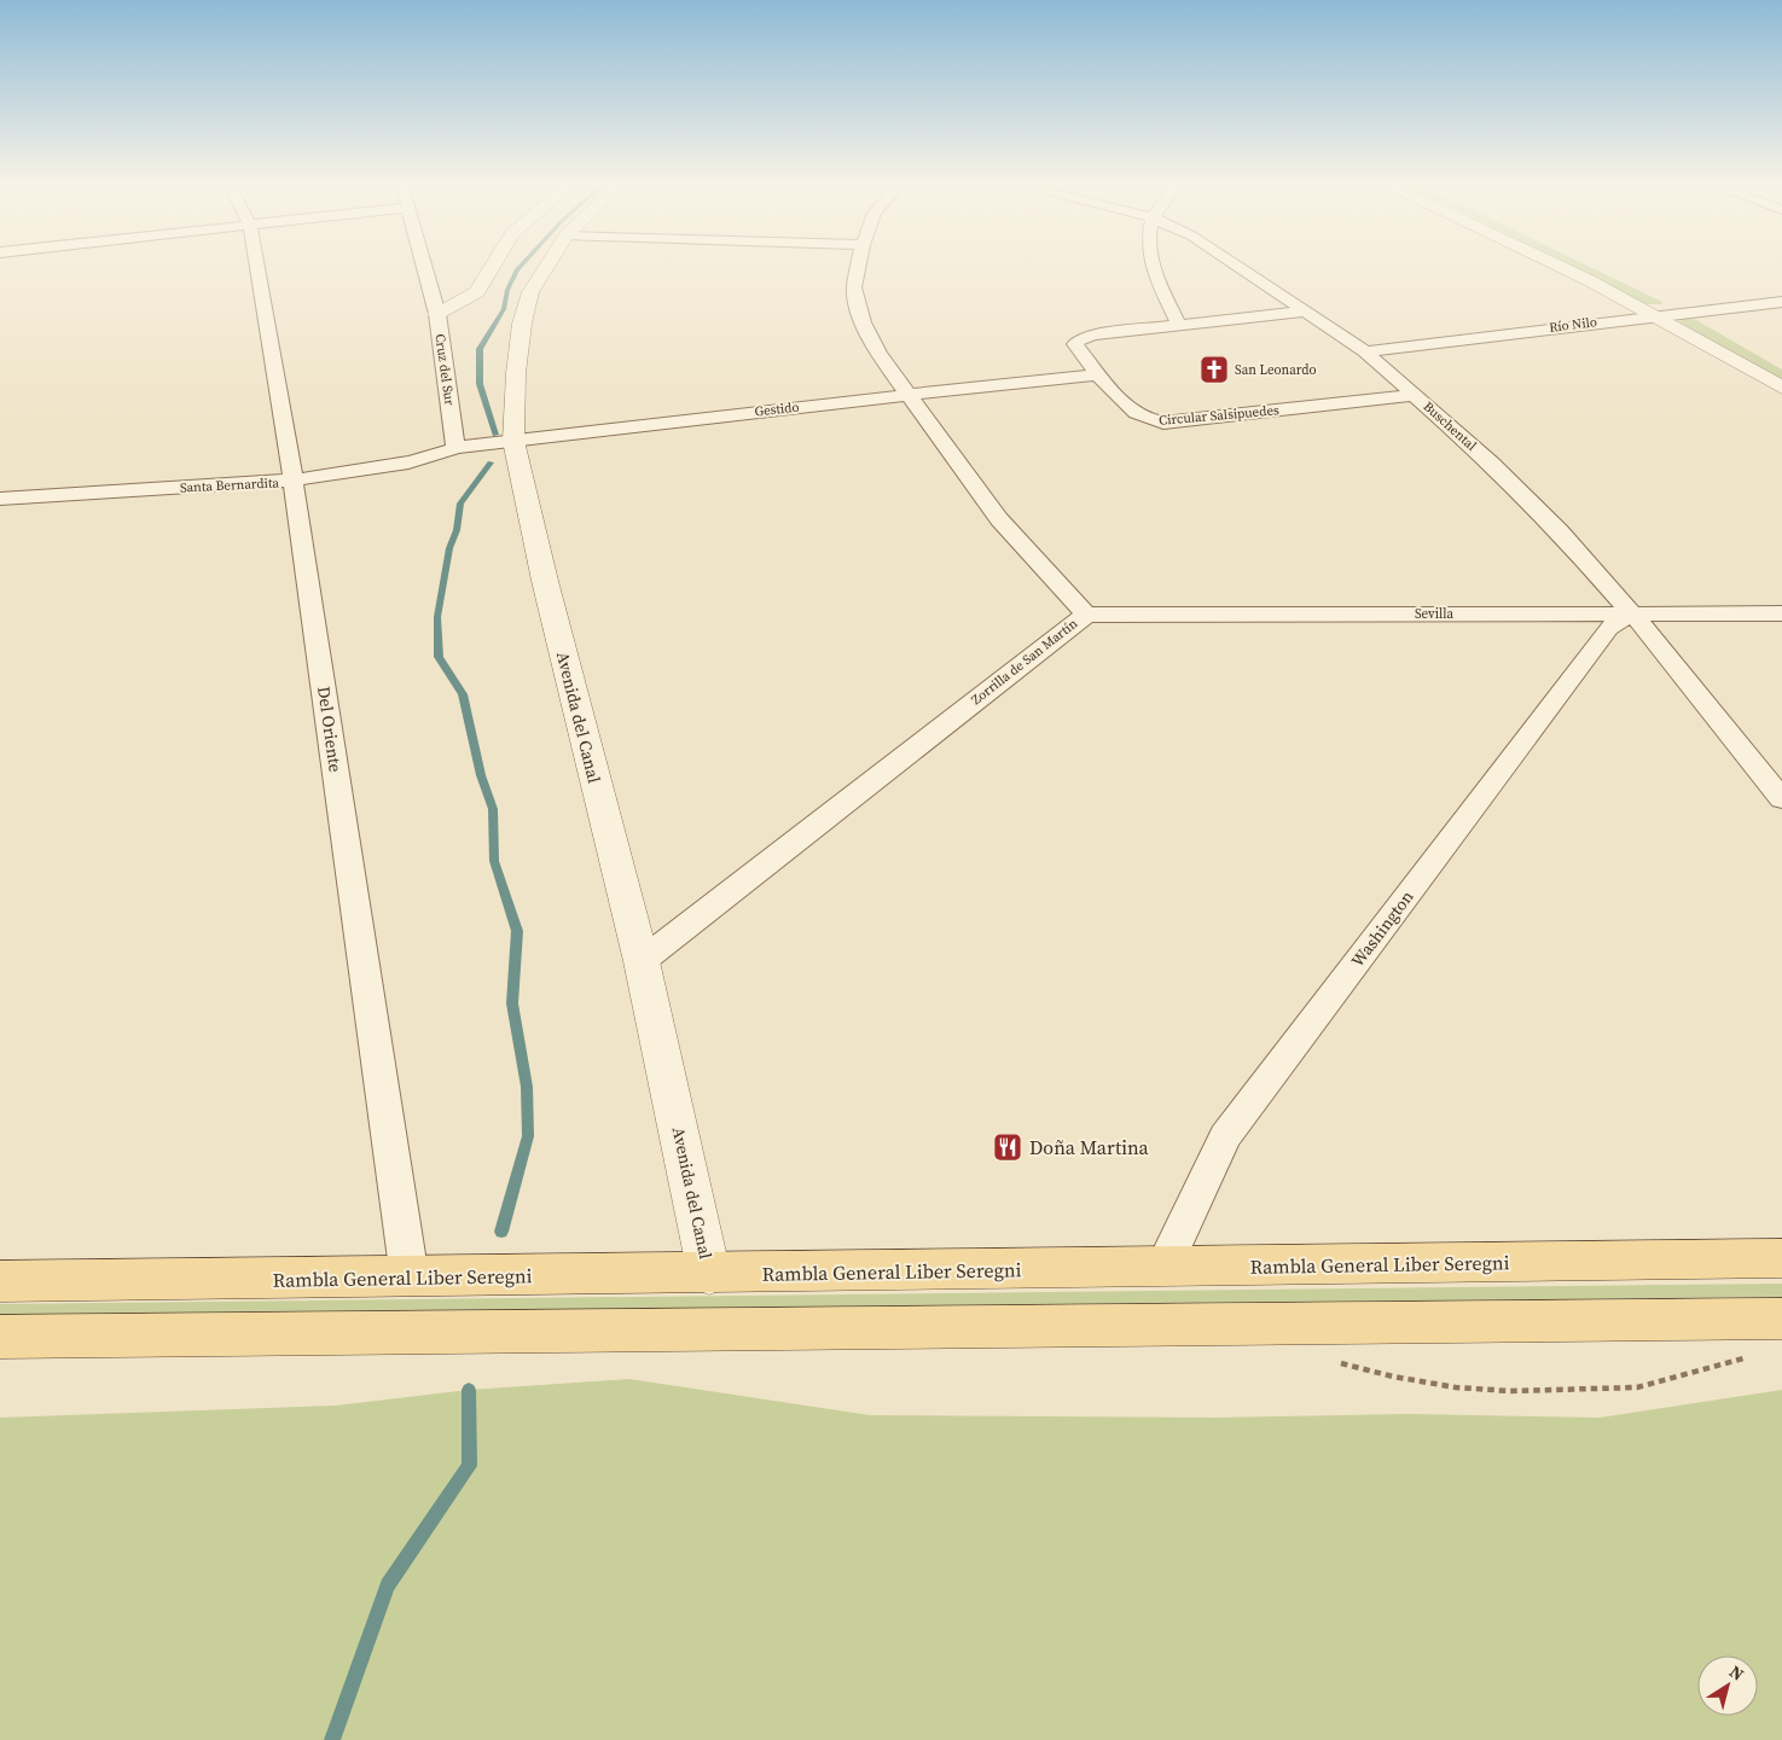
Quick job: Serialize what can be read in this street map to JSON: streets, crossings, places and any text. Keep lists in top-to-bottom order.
{
  "streets": {
    "main road": ["Rambla General Liber Seregni"],
    "street": [
      "Río Nilo",
      "Cruz del Sur",
      "Gestido",
      "Circular Salsipuedes",
      "Buschental",
      "Santa Bernardita",
      "Sevilla",
      "Zorrilla de San Martín",
      "Avenida del Canal",
      "Del Oriente",
      "Washington"
    ]
  },
  "crossings": [
    ["Río Nilo", "Buschental"],
    ["Cruz del Sur", "Gestido"],
    ["Cruz del Sur", "Santa Bernardita"],
    ["Gestido", "Circular Salsipuedes"],
    ["Gestido", "Santa Bernardita"],
    ["Gestido", "Zorrilla de San Martín"],
    ["Gestido", "Avenida del Canal"],
    ["Circular Salsipuedes", "Buschental"],
    ["Buschental", "Sevilla"],
    ["Buschental", "Washington"],
    ["Santa Bernardita", "Del Oriente"],
    ["Sevilla", "Zorrilla de San Martín"],
    ["Sevilla", "Washington"],
    ["Zorrilla de San Martín", "Avenida del Canal"],
    ["Avenida del Canal", "Rambla General Liber Seregni"],
    ["Del Oriente", "Rambla General Liber Seregni"],
    ["Washington", "Rambla General Liber Seregni"]
  ],
  "places": {
    "church": ["San Leonardo"],
    "restaurant": ["Doña Martina"]
  },
  "north": "top right"
}
